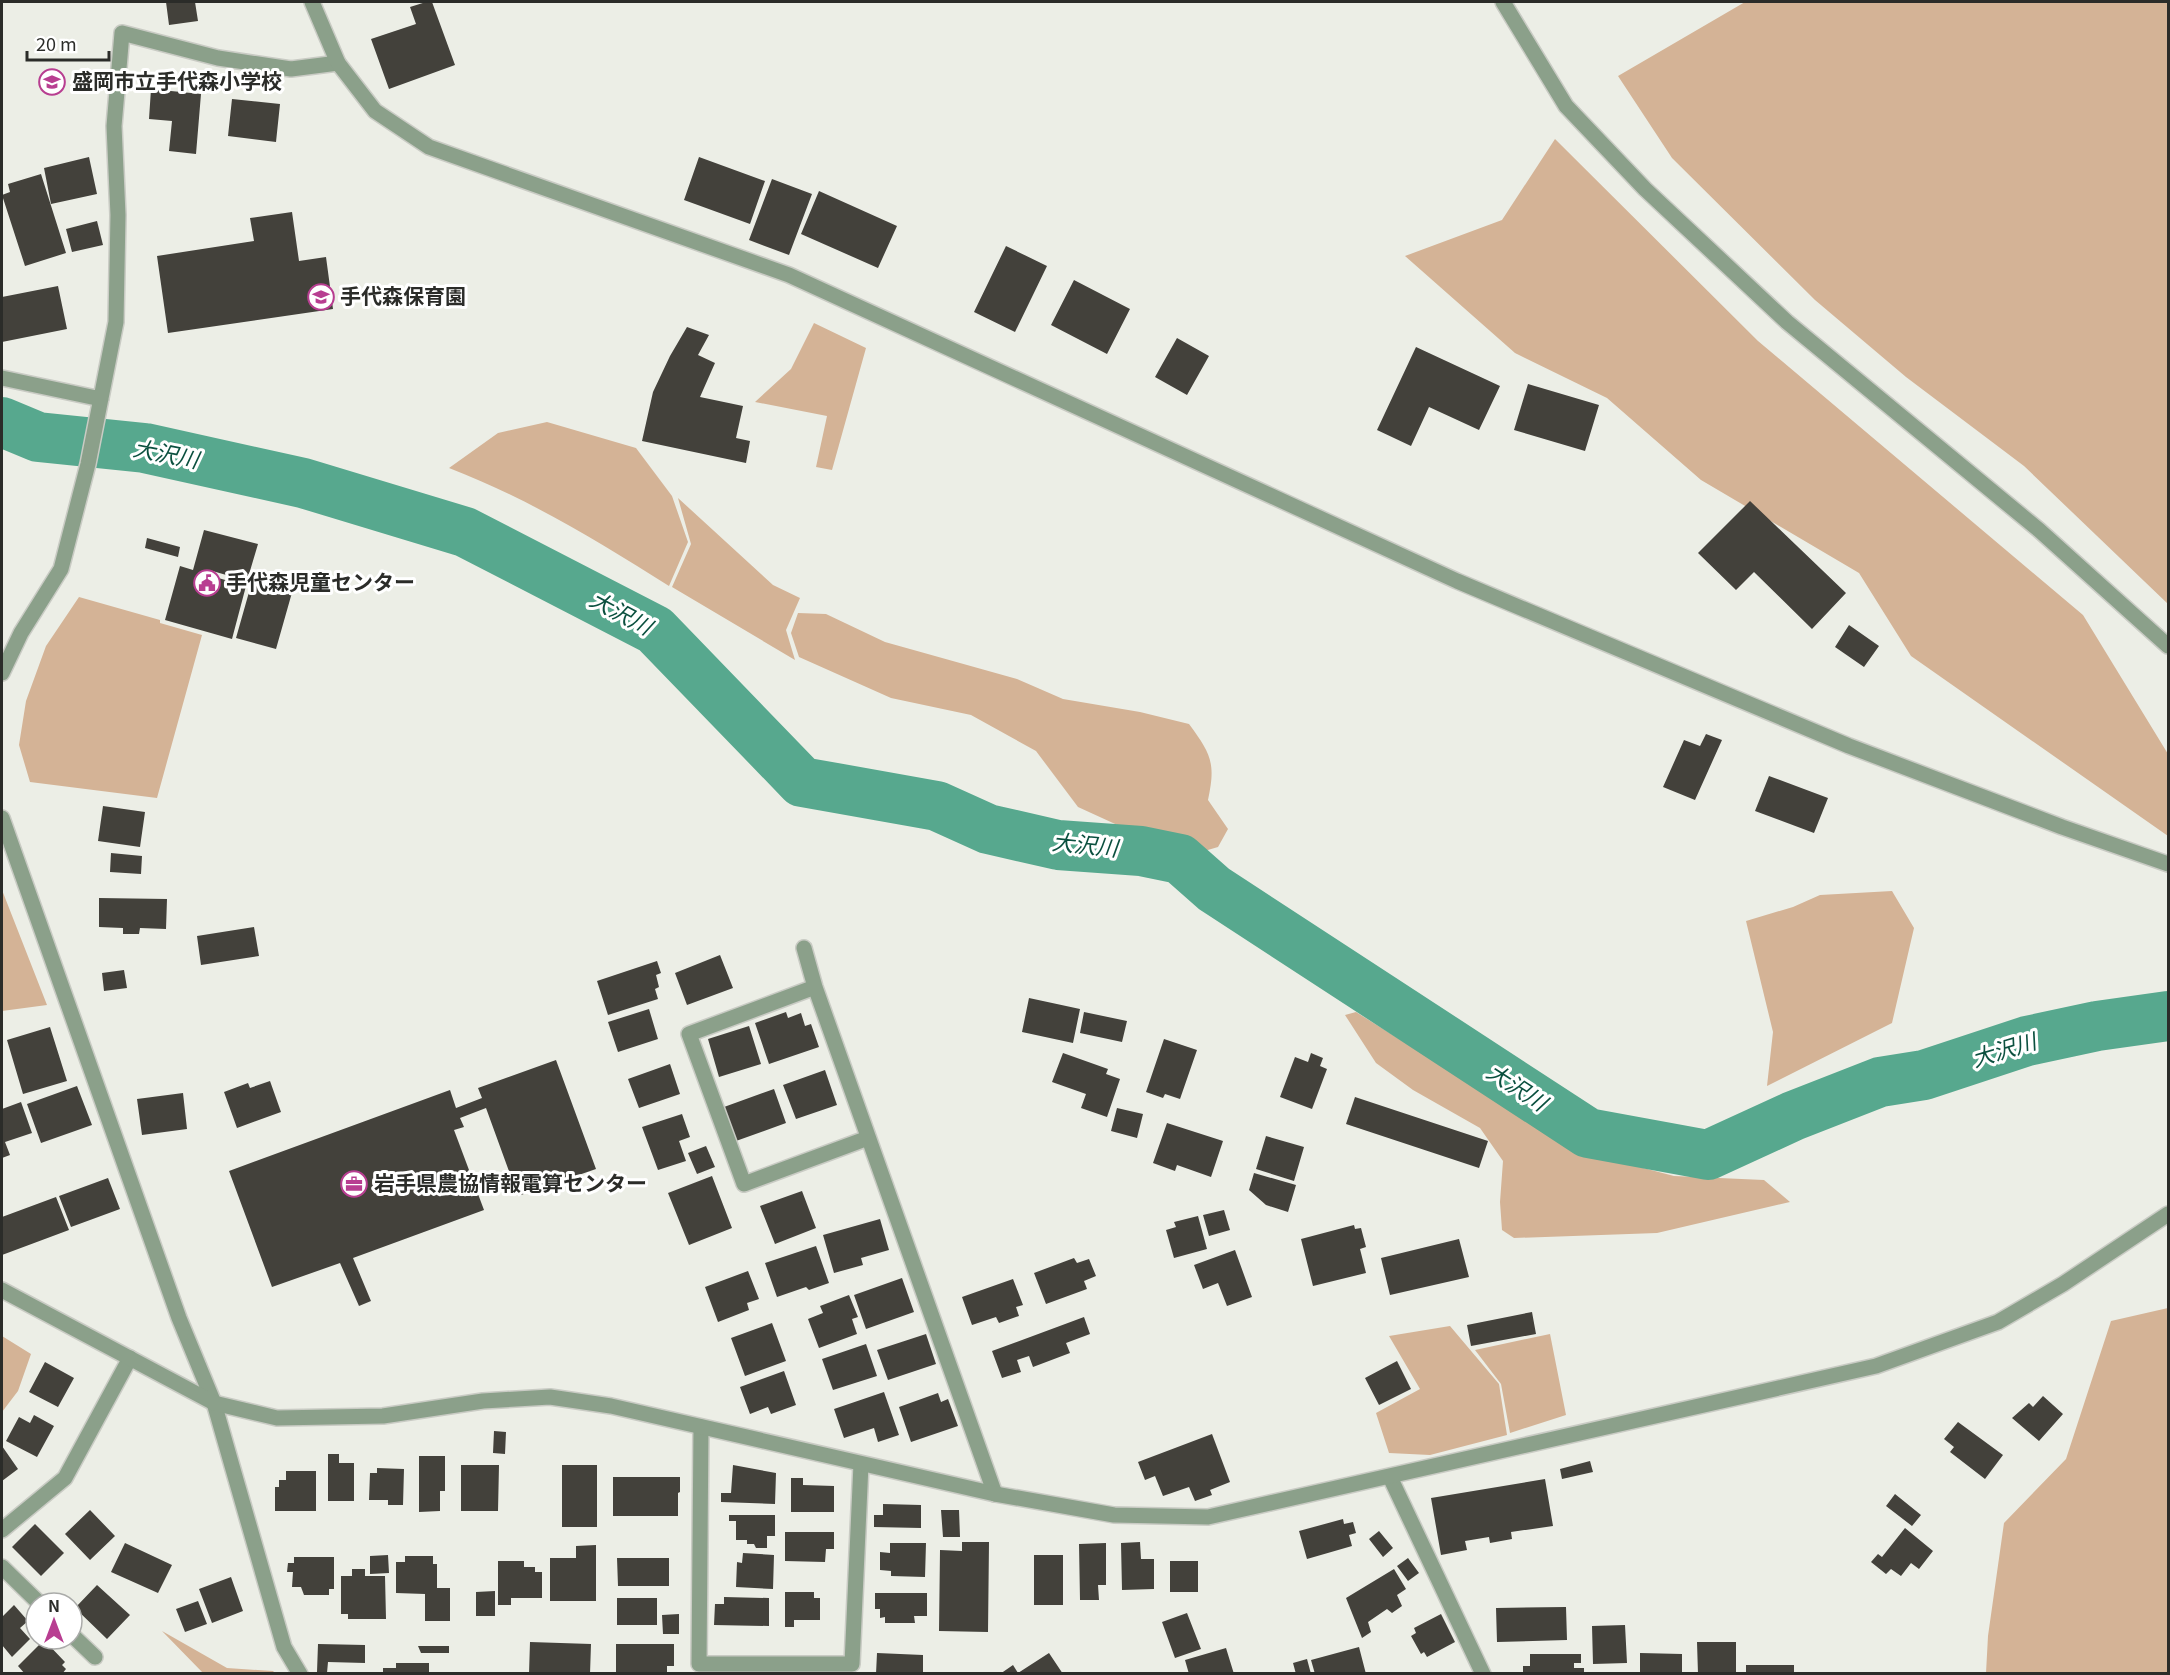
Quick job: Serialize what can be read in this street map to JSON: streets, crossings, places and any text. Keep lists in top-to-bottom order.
{
  "water": ["大沢川"],
  "places": {
    "school or university": ["盛岡市立手代森小学校", "手代森保育園"],
    "public building": ["手代森児童センター"],
    "office": ["岩手県農協情報電算センター"]
  },
  "scale_bar": "20 m",
  "north": "top"
}
